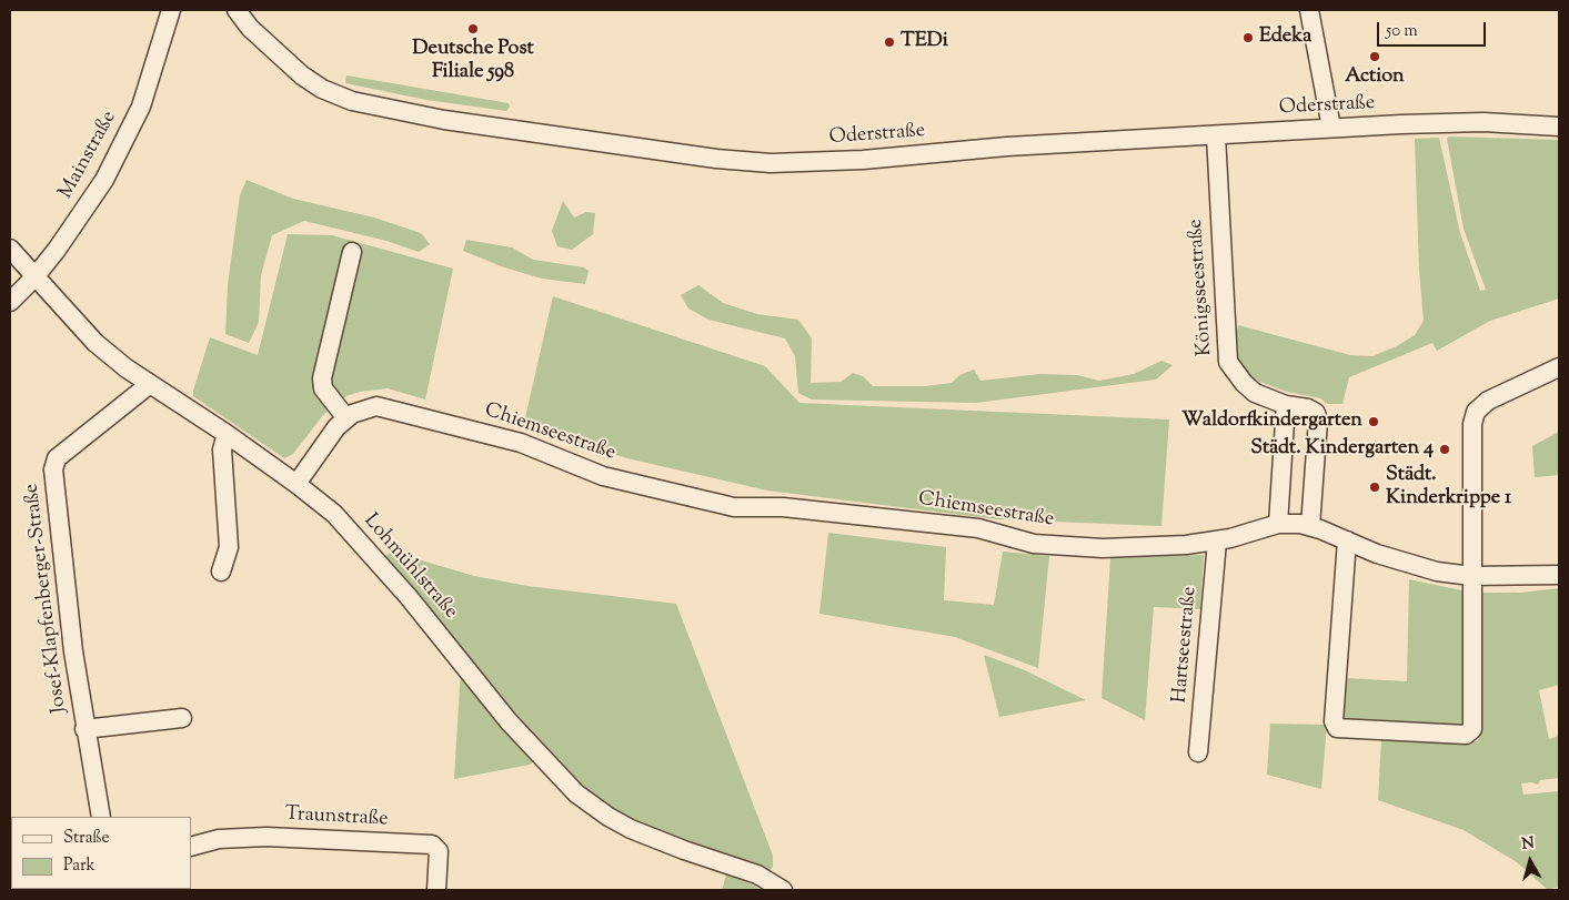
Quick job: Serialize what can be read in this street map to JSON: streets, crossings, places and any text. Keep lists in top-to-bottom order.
{
  "streets": {
    "street": [
      "Oderstraße",
      "Mainstraße",
      "Königsseestraße",
      "Chiemseestraße",
      "Lohmühlstraße",
      "Josef-Klapfenberger-Straße",
      "Hartseestraße",
      "Traunstraße"
    ]
  },
  "crossings": [
    ["Oderstraße", "Königsseestraße"],
    ["Mainstraße", "Lohmühlstraße"],
    ["Königsseestraße", "Chiemseestraße"],
    ["Chiemseestraße", "Lohmühlstraße"],
    ["Chiemseestraße", "Hartseestraße"],
    ["Lohmühlstraße", "Josef-Klapfenberger-Straße"]
  ],
  "places": [
    "Deutsche Post Filiale 598",
    "Edeka",
    "TEDi",
    "Action",
    "Waldorfkindergarten",
    "Städt. Kindergarten 4",
    "Städt. Kinderkrippe 1"
  ],
  "legend": ["Straße", "Park"],
  "scale_bar": "50 m",
  "north": "top"
}
